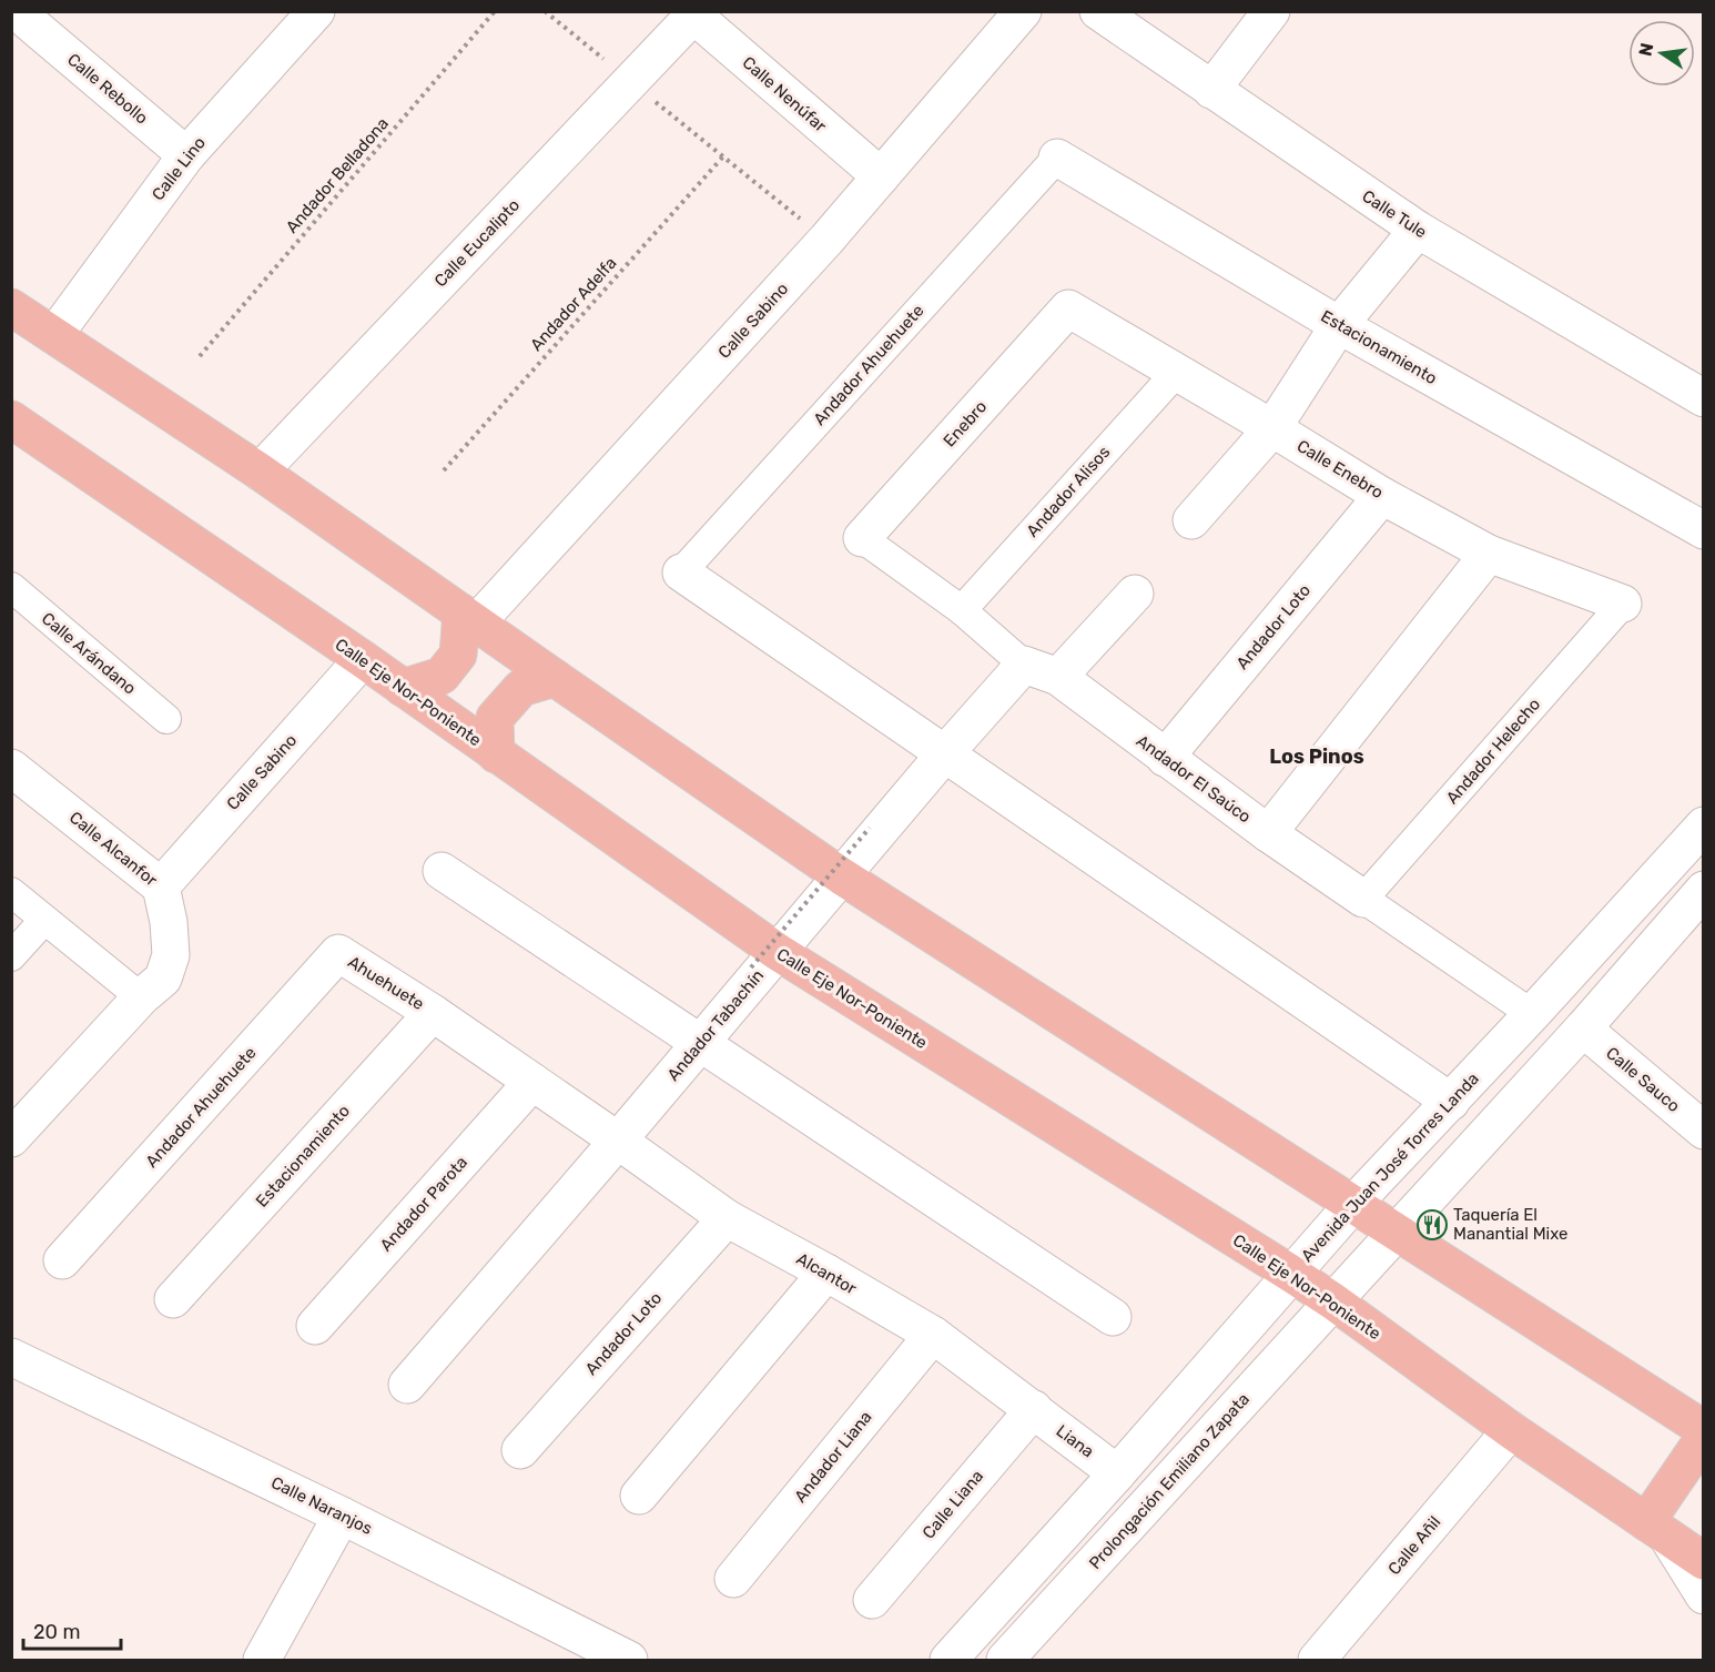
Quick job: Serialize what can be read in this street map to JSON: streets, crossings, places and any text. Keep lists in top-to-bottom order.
{
  "streets": {
    "main road": ["Calle Eje Nor-Poniente"],
    "street": [
      "Calle Rebollo",
      "Calle Nenúfar",
      "Calle Lino",
      "Calle Tule",
      "Calle Eucalipto",
      "Calle Sabino",
      "Estacionamiento",
      "Andador Ahuehuete",
      "Enebro",
      "Calle Enebro",
      "Andador Alisos",
      "Andador Loto",
      "Calle Arándano",
      "Andador Helecho",
      "Andador El Saúco",
      "Calle Alcanfor",
      "Ahuehuete",
      "Andador Tabachín",
      "Calle Sauco",
      "Avenida Juan José Torres Landa",
      "Andador Parota",
      "Alcantor",
      "Liana",
      "Andador Liana",
      "Prolongación Emiliano Zapata",
      "Calle Liana",
      "Calle Naranjos",
      "Calle Añil"
    ],
    "path": ["Andador Belladona", "Andador Adelfa"]
  },
  "crossings": [
    ["Calle Rebollo", "Calle Lino"],
    ["Calle Nenúfar", "Calle Eucalipto"],
    ["Calle Nenúfar", "Calle Sabino"],
    ["Calle Sabino", "Calle Eje Nor-Poniente"],
    ["Calle Sabino", "Calle Alcanfor"],
    ["Estacionamiento", "Andador Ahuehuete"],
    ["Estacionamiento", "Ahuehuete"],
    ["Andador Ahuehuete", "Ahuehuete"],
    ["Enebro", "Calle Enebro"],
    ["Enebro", "Andador El Saúco"],
    ["Calle Enebro", "Andador Alisos"],
    ["Calle Enebro", "Andador Loto"],
    ["Calle Enebro", "Andador Helecho"],
    ["Andador Alisos", "Andador El Saúco"],
    ["Andador Loto", "Andador El Saúco"],
    ["Andador Loto", "Alcantor"],
    ["Calle Eje Nor-Poniente", "Andador Tabachín"],
    ["Calle Eje Nor-Poniente", "Avenida Juan José Torres Landa"],
    ["Calle Eje Nor-Poniente", "Prolongación Emiliano Zapata"],
    ["Calle Eje Nor-Poniente", "Calle Añil"],
    ["Andador Helecho", "Andador El Saúco"],
    ["Andador El Saúco", "Andador Tabachín"],
    ["Andador El Saúco", "Avenida Juan José Torres Landa"],
    ["Andador Tabachín", "Alcantor"],
    ["Avenida Juan José Torres Landa", "Liana"],
    ["Alcantor", "Liana"],
    ["Alcantor", "Andador Liana"],
    ["Alcantor", "Calle Liana"],
    ["Liana", "Calle Liana"]
  ],
  "districts": ["Los Pinos"],
  "places": {
    "restaurant": ["Taquería El Manantial Mixe"]
  },
  "scale_bar": "20 m",
  "north": "left"
}
